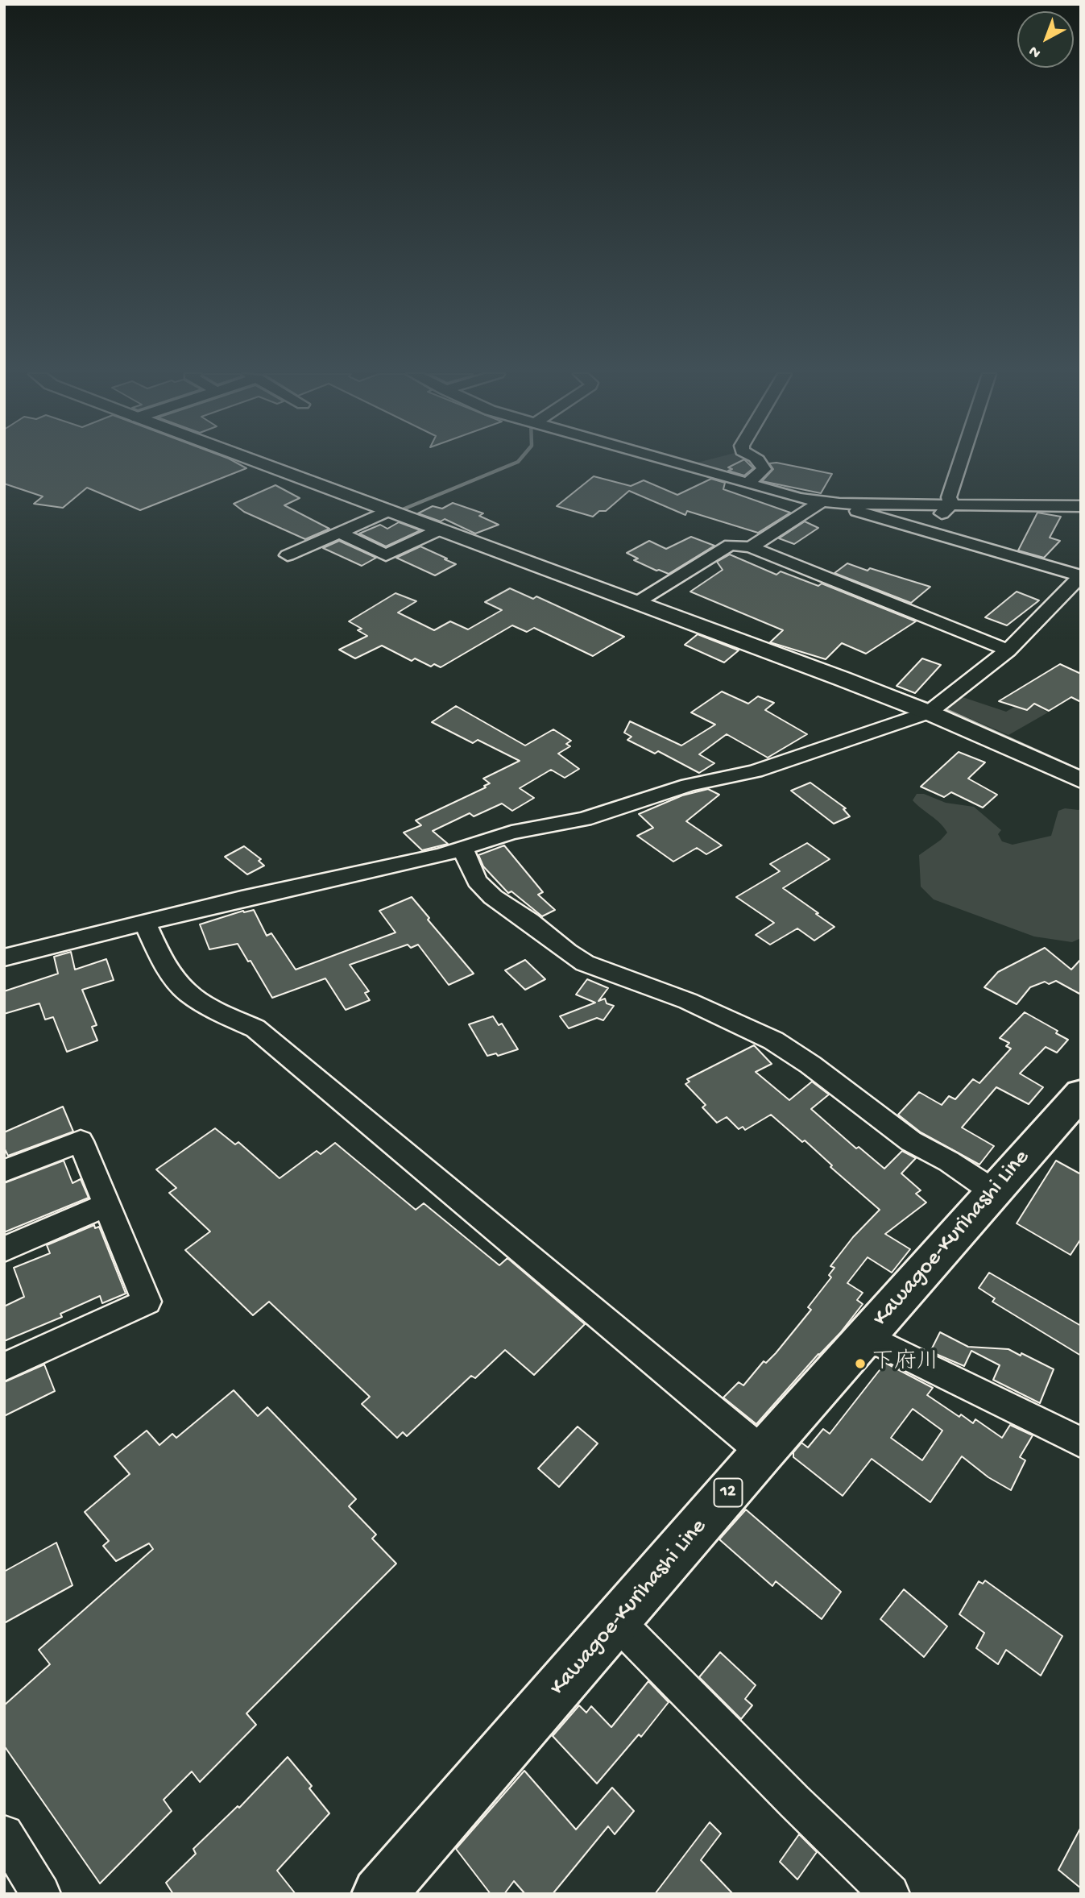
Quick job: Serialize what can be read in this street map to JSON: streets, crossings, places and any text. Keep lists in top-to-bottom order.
{
  "streets": {
    "main road": ["Kawagoe-Kurihashi Line", "12"]
  },
  "places": ["下府川"],
  "north": "bottom left"
}
